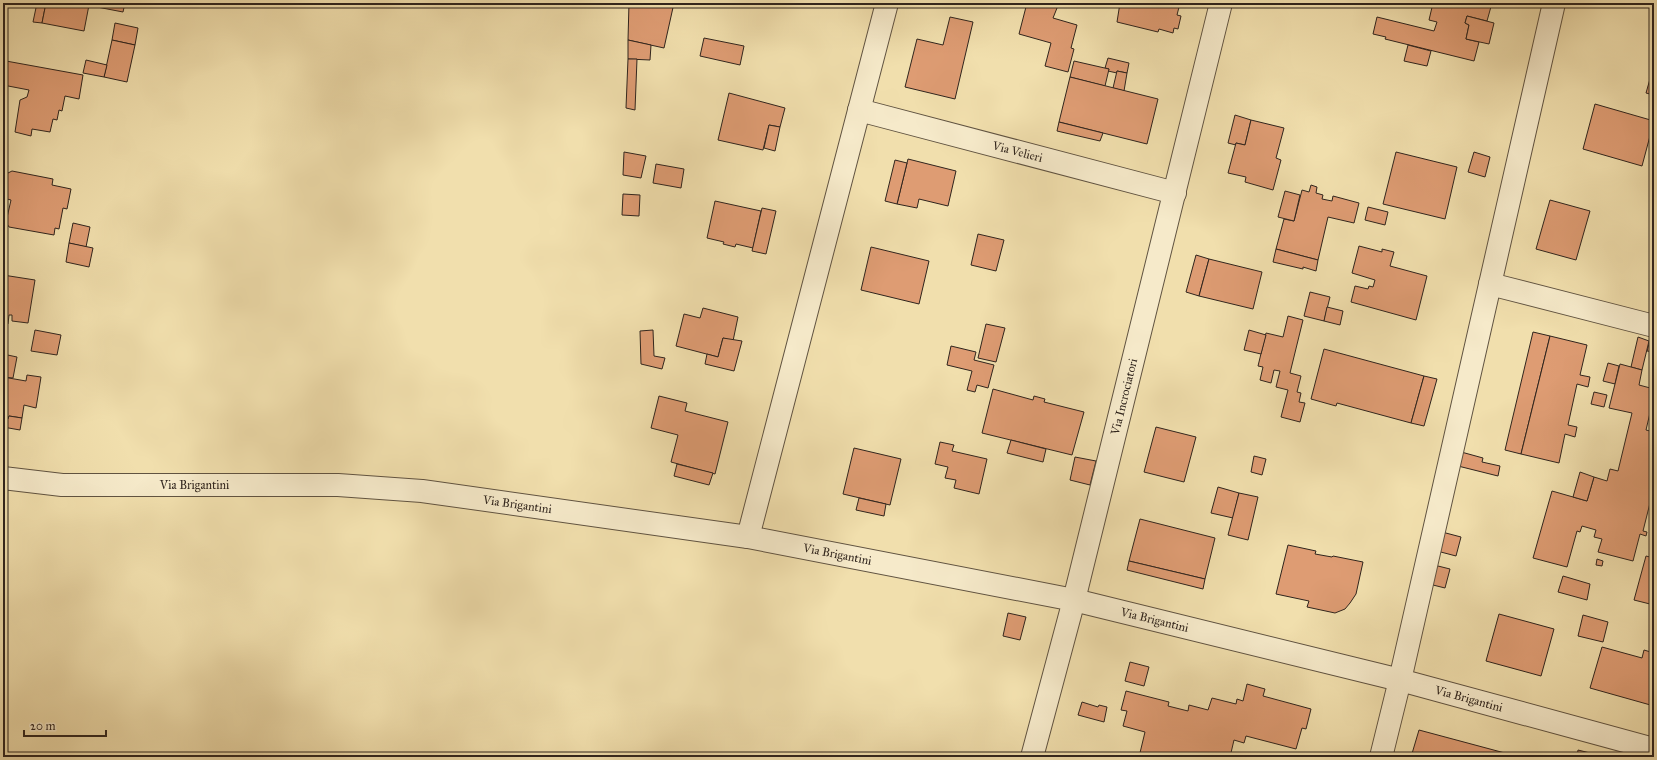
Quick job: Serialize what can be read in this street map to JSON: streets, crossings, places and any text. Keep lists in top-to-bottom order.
{
  "streets": {
    "street": ["Via Velieri", "Via Incrociatori", "Via Brigantini"]
  },
  "crossings": [
    ["Via Velieri", "Via Incrociatori"],
    ["Via Incrociatori", "Via Brigantini"]
  ],
  "scale_bar": "20 m"
}
